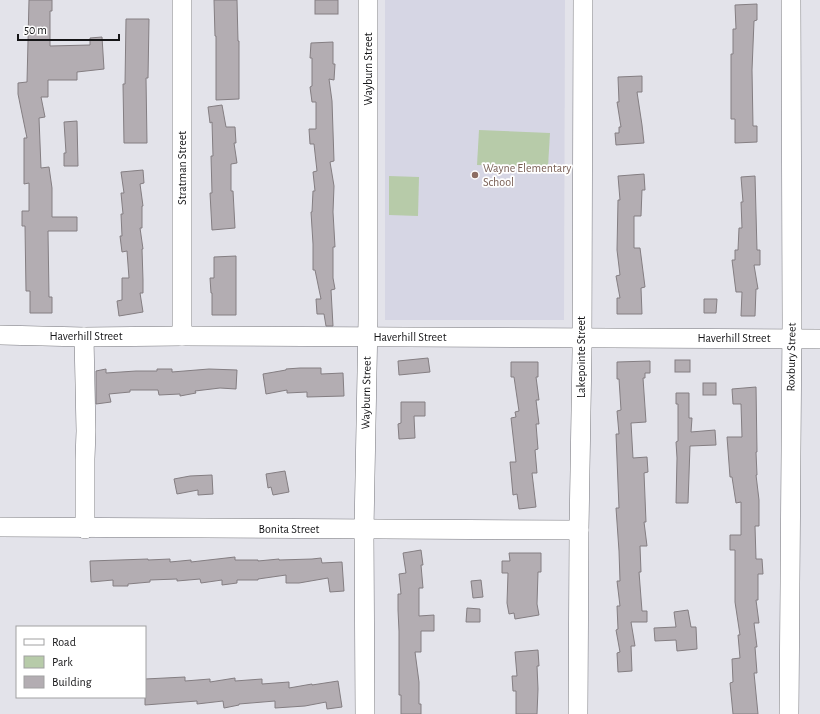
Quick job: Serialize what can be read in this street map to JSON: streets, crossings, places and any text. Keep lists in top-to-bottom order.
{
  "streets": {
    "street": [
      "Wayburn Street",
      "Stratman Street",
      "Haverhill Street",
      "Lakepointe Street",
      "Roxbury Street",
      "Bonita Street"
    ]
  },
  "crossings": [
    ["Wayburn Street", "Haverhill Street"],
    ["Wayburn Street", "Bonita Street"],
    ["Stratman Street", "Haverhill Street"],
    ["Haverhill Street", "Lakepointe Street"],
    ["Haverhill Street", "Roxbury Street"],
    ["Lakepointe Street", "Bonita Street"]
  ],
  "places": ["Wayne Elementary School"],
  "legend": ["Road", "Park", "Building"],
  "scale_bar": "50 m"
}
